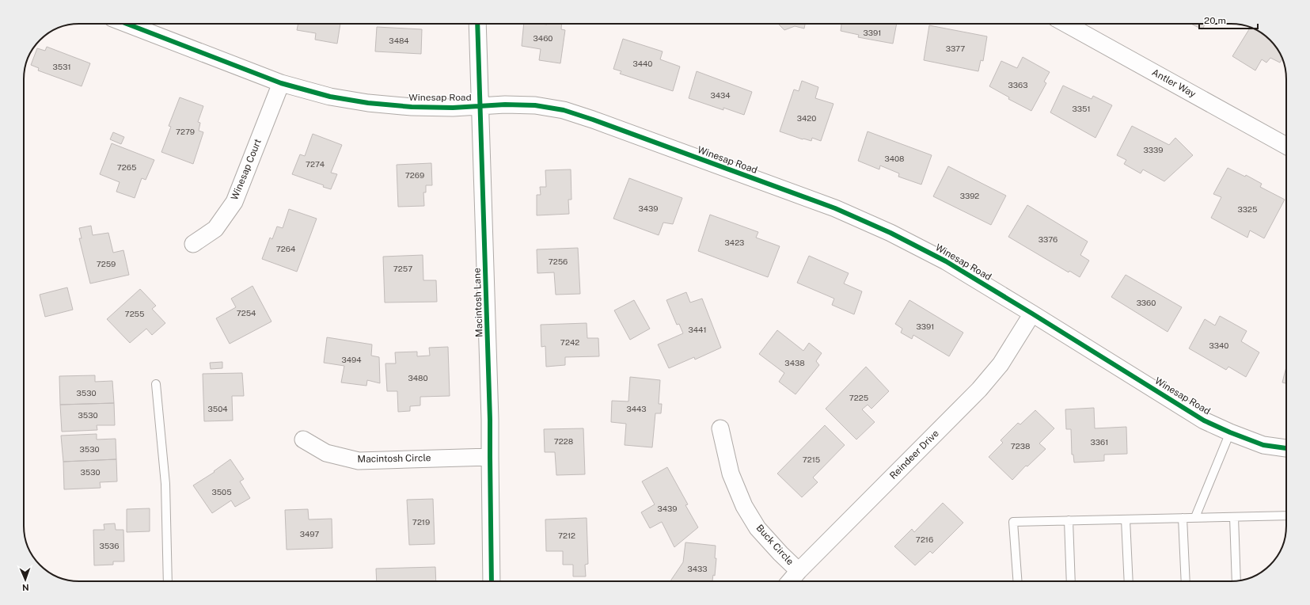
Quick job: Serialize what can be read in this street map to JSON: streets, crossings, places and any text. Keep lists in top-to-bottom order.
{
  "streets": {
    "street": [
      "Antler Way",
      "Winesap Road",
      "Winesap Court",
      "Macintosh Lane",
      "Reindeer Drive",
      "Macintosh Circle",
      "Buck Circle"
    ]
  },
  "crossings": [
    ["Winesap Road", "Winesap Court"],
    ["Winesap Road", "Macintosh Lane"],
    ["Winesap Road", "Reindeer Drive"],
    ["Macintosh Lane", "Macintosh Circle"],
    ["Reindeer Drive", "Buck Circle"]
  ],
  "house_numbers": [
    "3391",
    "3460",
    "3484",
    "3377",
    "3440",
    "3531",
    "3363",
    "3434",
    "3351",
    "3420",
    "7279",
    "3339",
    "3408",
    "7274",
    "7265",
    "7269",
    "3392",
    "3439",
    "3325",
    "3376",
    "3423",
    "7264",
    "7256",
    "7259",
    "7257",
    "3360",
    "7254",
    "7255",
    "3391",
    "3441",
    "7242",
    "3340",
    "3494",
    "3438",
    "3480",
    "3530",
    "7225",
    "3504",
    "3443",
    "3530",
    "7228",
    "3361",
    "7238",
    "3530",
    "7215",
    "3530",
    "3505",
    "3439",
    "7219",
    "3497",
    "7212",
    "7216",
    "3536",
    "3433"
  ],
  "scale_bar": "20 m",
  "north": "bottom"
}
